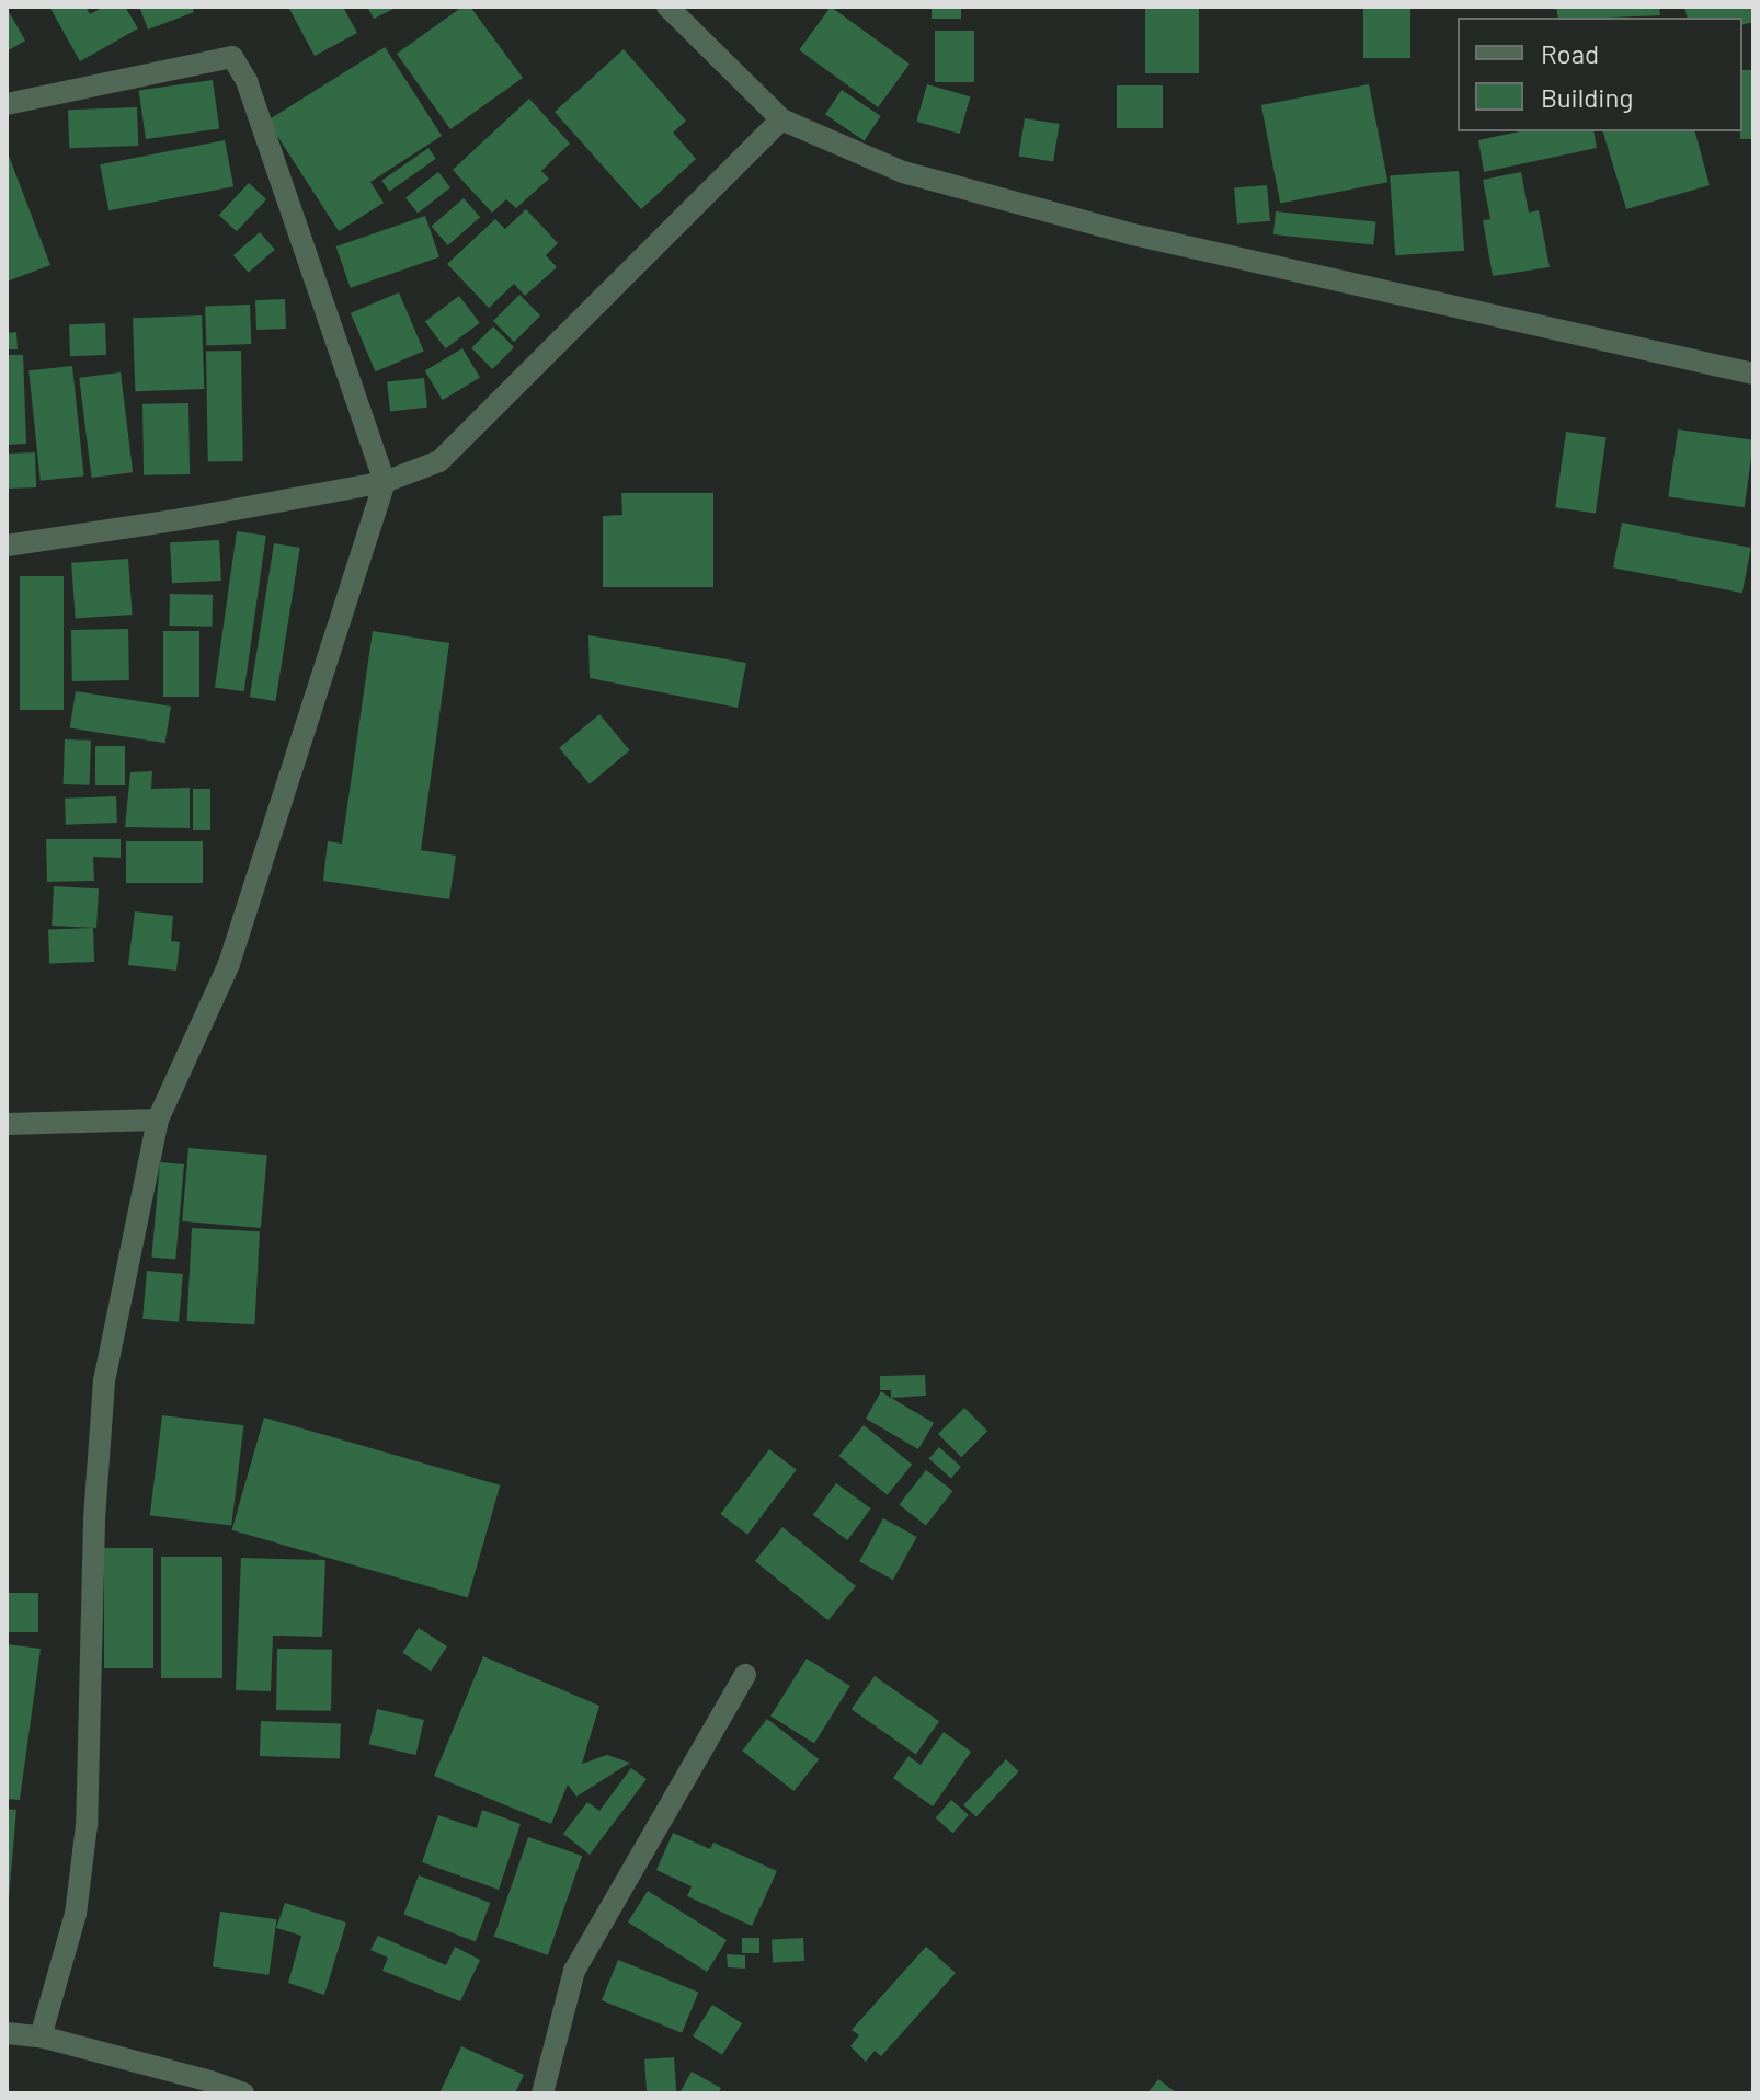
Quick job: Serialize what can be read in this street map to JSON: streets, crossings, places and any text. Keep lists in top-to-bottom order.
{
  "legend": ["Road", "Building"]
}
